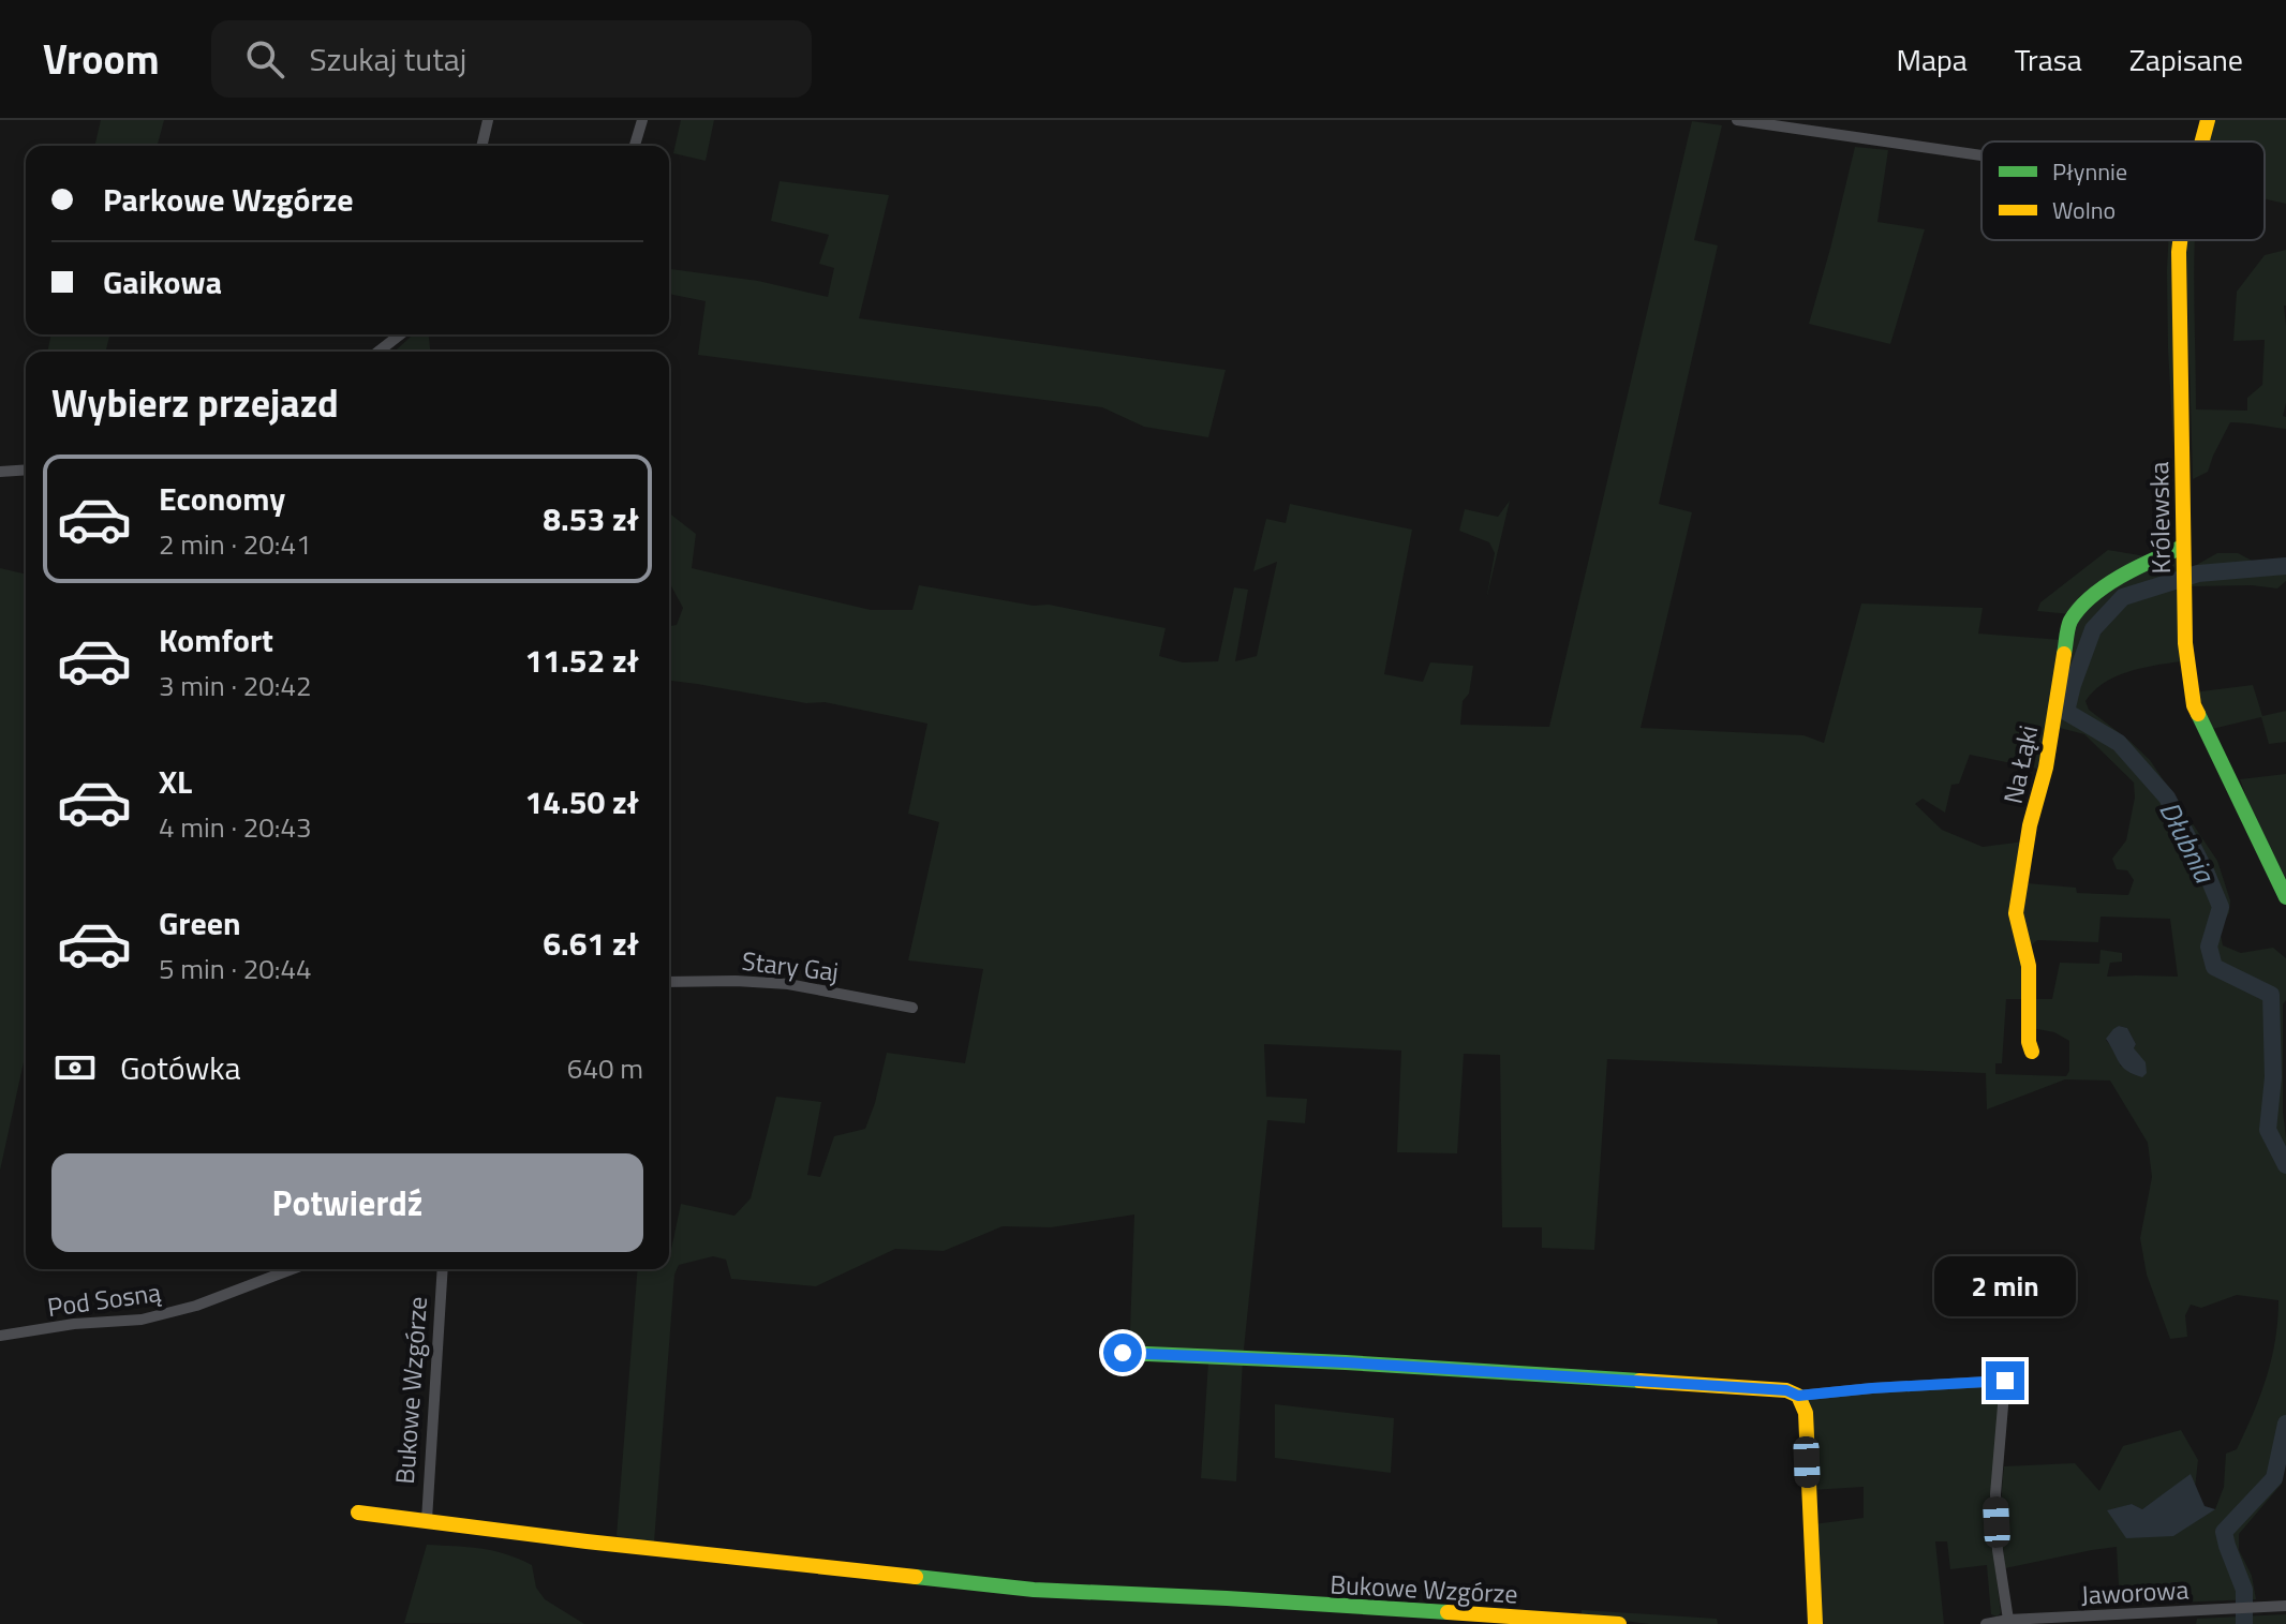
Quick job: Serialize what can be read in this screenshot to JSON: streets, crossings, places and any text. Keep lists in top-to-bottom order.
{
  "streets": {
    "street": [
      "Królewska",
      "Na Łąki",
      "Stary Gaj",
      "Pod Sosną",
      "Bukowe Wzgórze",
      "Jaworowa"
    ]
  },
  "crossings": [
    ["Królewska", "Na Łąki"]
  ],
  "water": ["Dłubnia"],
  "legend": ["Płynnie", "Wolno"],
  "page": {
    "header": "Vroom",
    "search": "Szukaj tutaj",
    "nav": ["Mapa", "Trasa", "Zapisane"],
    "banner": ["Parkowe Wzgórze", "Gaikowa"],
    "heading": "Wybierz przejazd",
    "list": [
      {
        "name": "Economy",
        "note": "2 min · 20:41",
        "value": "8.53 zł"
      },
      {
        "name": "Komfort",
        "note": "3 min · 20:42",
        "value": "11.52 zł"
      },
      {
        "name": "XL",
        "note": "4 min · 20:43",
        "value": "14.50 zł"
      },
      {
        "name": "Green",
        "note": "5 min · 20:44",
        "value": "6.61 zł"
      }
    ],
    "pay": ["Gotówka", "640 m"],
    "buttons": "Potwierdź",
    "bubble": "2 min"
  }
}
